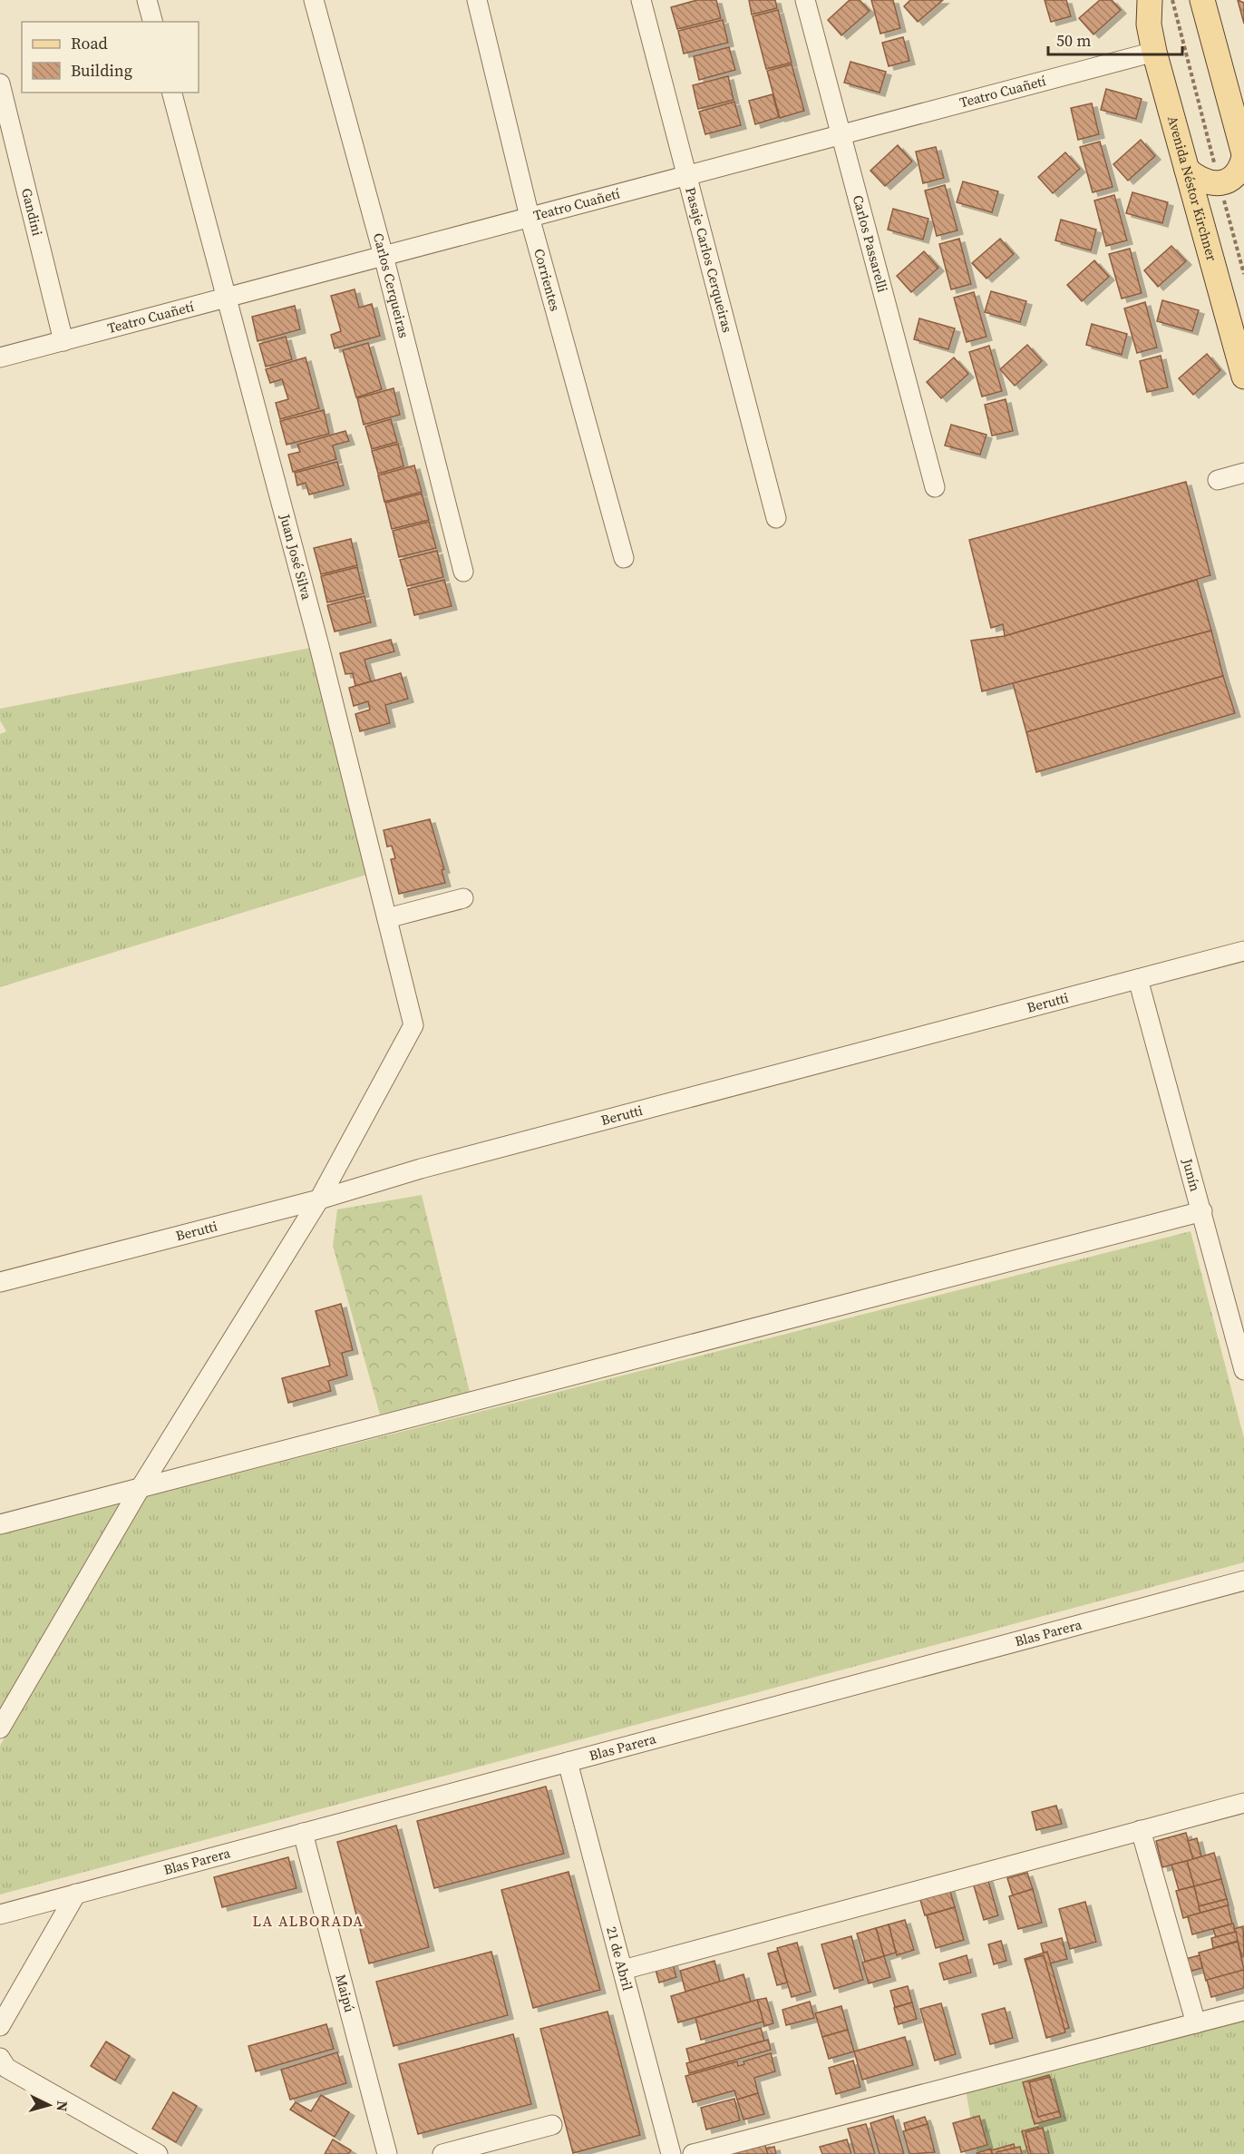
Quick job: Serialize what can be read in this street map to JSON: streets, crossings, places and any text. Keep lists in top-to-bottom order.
{
  "streets": {
    "main road": ["Avenida Néstor Kirchner"],
    "street": [
      "Teatro Cuañetí",
      "Gandini",
      "Carlos Passarelli",
      "Pasaje Carlos Cerqueiras",
      "Corrientes",
      "Carlos Cerqueiras",
      "Juan José Silva",
      "Berutti",
      "Junín",
      "Blas Parera",
      "21 de Abril",
      "Maipú"
    ]
  },
  "crossings": [
    ["Teatro Cuañetí", "Avenida Néstor Kirchner"],
    ["Teatro Cuañetí", "Gandini"],
    ["Teatro Cuañetí", "Carlos Passarelli"],
    ["Teatro Cuañetí", "Pasaje Carlos Cerqueiras"],
    ["Teatro Cuañetí", "Corrientes"],
    ["Teatro Cuañetí", "Carlos Cerqueiras"],
    ["Teatro Cuañetí", "Juan José Silva"],
    ["Juan José Silva", "Berutti"],
    ["Berutti", "Junín"],
    ["Blas Parera", "21 de Abril"],
    ["Blas Parera", "Maipú"]
  ],
  "districts": ["LA ALBORADA"],
  "legend": ["Road", "Building"],
  "scale_bar": "50 m",
  "north": "right"
}
